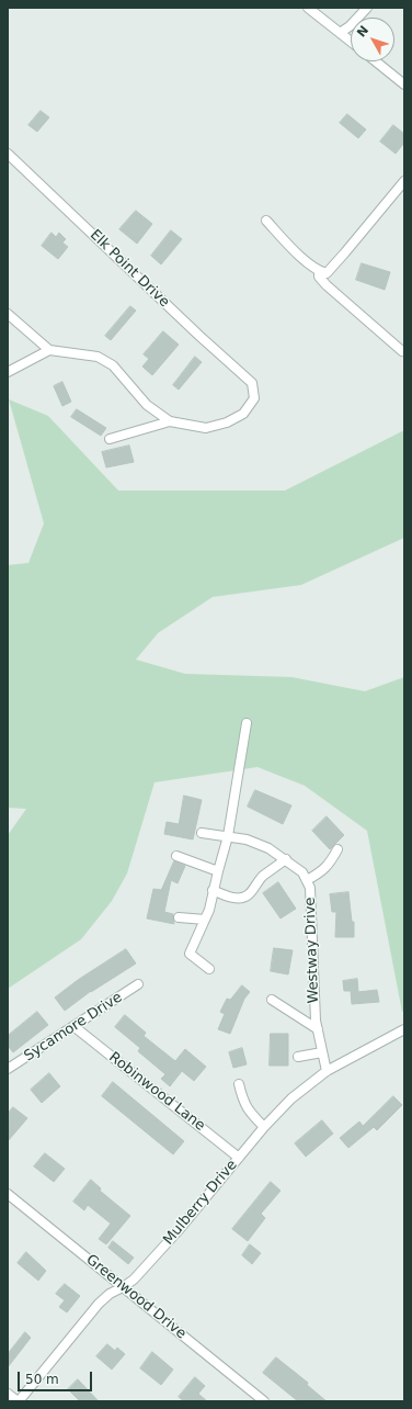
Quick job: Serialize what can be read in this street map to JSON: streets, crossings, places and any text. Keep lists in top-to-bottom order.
{
  "streets": {
    "street": [
      "Elk Point Drive",
      "Westway Drive",
      "Sycamore Drive",
      "Robinwood Lane",
      "Mulberry Drive",
      "Greenwood Drive"
    ]
  },
  "crossings": [
    ["Westway Drive", "Mulberry Drive"],
    ["Sycamore Drive", "Robinwood Lane"],
    ["Robinwood Lane", "Mulberry Drive"],
    ["Mulberry Drive", "Greenwood Drive"]
  ],
  "scale_bar": "50 m",
  "north": "top left"
}
